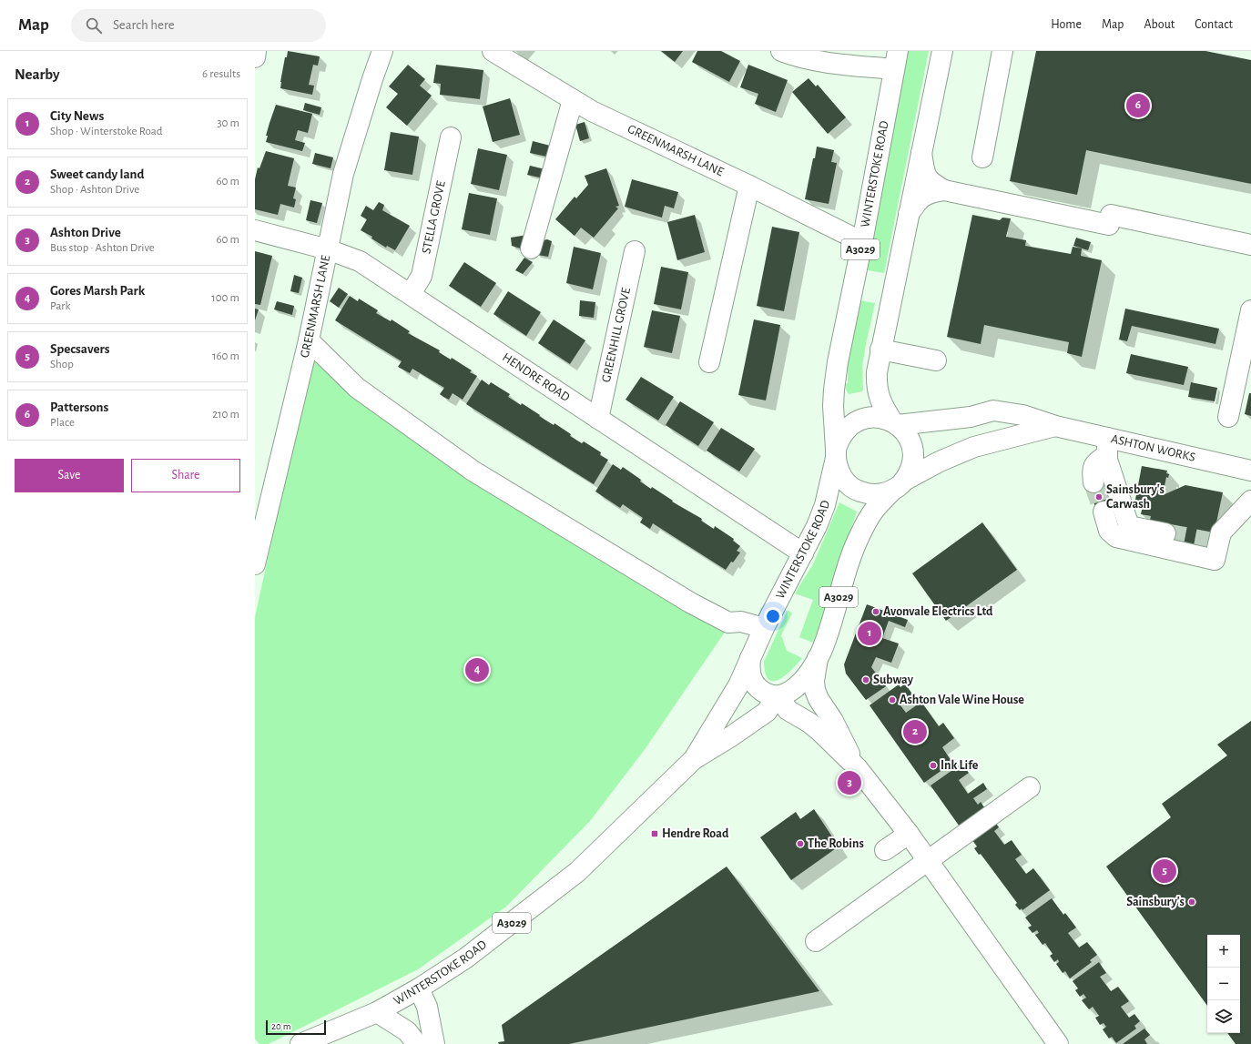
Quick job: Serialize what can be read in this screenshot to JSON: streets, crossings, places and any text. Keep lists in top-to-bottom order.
{
  "streets": {
    "main road": [
      "GREENMARSH LANE",
      "WINTERSTOKE ROAD",
      "STELLA GROVE",
      "A3029",
      "GREENHILL GROVE",
      "HENDRE ROAD",
      "ASHTON WORKS"
    ]
  },
  "crossings": [
    ["GREENMARSH LANE", "WINTERSTOKE ROAD"],
    ["GREENMARSH LANE", "HENDRE ROAD"],
    ["WINTERSTOKE ROAD", "HENDRE ROAD"],
    ["WINTERSTOKE ROAD", "ASHTON WORKS"],
    ["STELLA GROVE", "HENDRE ROAD"],
    ["GREENHILL GROVE", "HENDRE ROAD"]
  ],
  "places": {
    "other": [
      "Sainsbury's Carwash",
      "Avonvale Electrics Ltd",
      "Subway",
      "Ashton Vale Wine House",
      "Ink Life",
      "The Robins",
      "Sainsbury's"
    ],
    "transit": ["Hendre Road"]
  },
  "scale_bar": "20 m",
  "page": {
    "header": "Map",
    "search": "Search here",
    "nav": [
      "Home",
      "Map",
      "About",
      "Contact"
    ],
    "heading": ["Nearby", "6 results"],
    "pins": [
      "6",
      "1",
      "4",
      "2",
      "3",
      "5"
    ],
    "list": [
      {
        "mark": "1",
        "name": "City News",
        "note": "Shop · Winterstoke Road",
        "value": "30 m"
      },
      {
        "mark": "2",
        "name": "Sweet candy land",
        "note": "Shop · Ashton Drive",
        "value": "60 m"
      },
      {
        "mark": "3",
        "name": "Ashton Drive",
        "note": "Bus stop · Ashton Drive",
        "value": "60 m"
      },
      {
        "mark": "4",
        "name": "Gores Marsh Park",
        "note": "Park",
        "value": "100 m"
      },
      {
        "mark": "5",
        "name": "Specsavers",
        "note": "Shop",
        "value": "160 m"
      },
      {
        "mark": "6",
        "name": "Pattersons",
        "note": "Place",
        "value": "210 m"
      }
    ],
    "buttons": ["Save", "Share"],
    "map_buttons": ["+", "−"],
    "scale": "20 m"
  }
}
